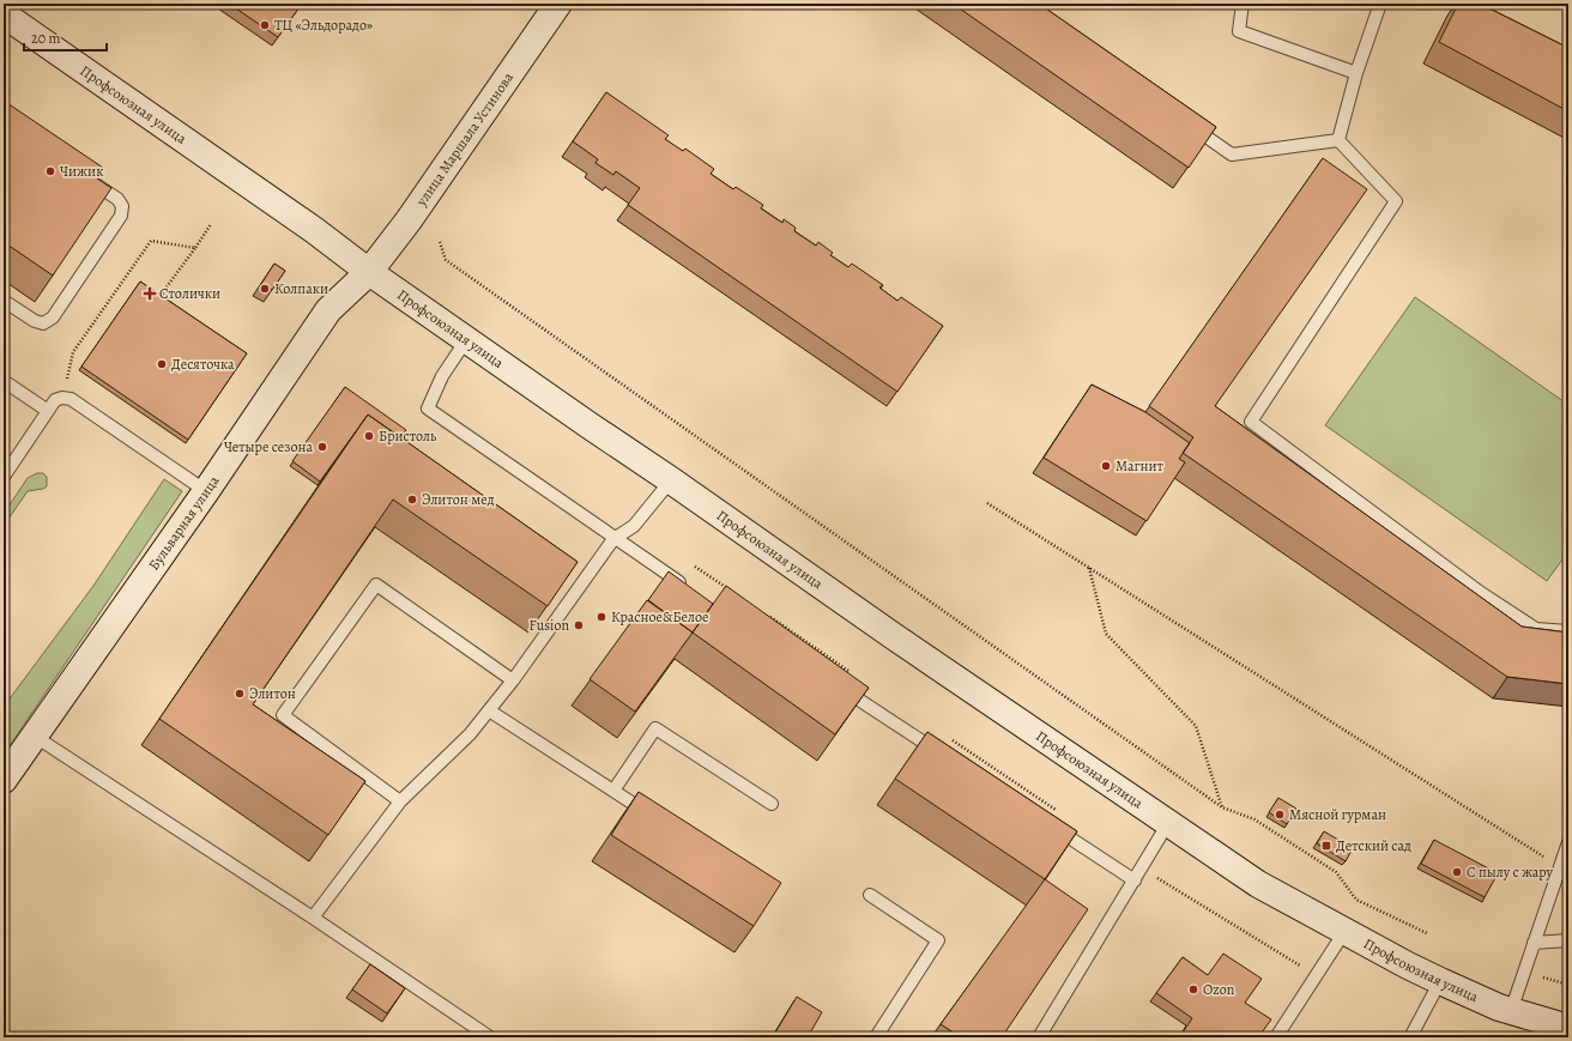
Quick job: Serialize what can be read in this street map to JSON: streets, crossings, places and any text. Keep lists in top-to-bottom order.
{
  "streets": {
    "main road": ["Профсоюзная улица", "улица Маршала Устинова", "Бульварная улица"]
  },
  "crossings": [
    ["Профсоюзная улица", "улица Маршала Устинова"],
    ["Профсоюзная улица", "Бульварная улица"],
    ["улица Маршала Устинова", "Бульварная улица"]
  ],
  "places": {
    "other": [
      "ТЦ «Эльдорадо»",
      "Чижик",
      "Колпаки",
      "Десяточка",
      "Бристоль",
      "Четыре сезона",
      "Магнит",
      "Элитон мед",
      "Красное&Белое",
      "Fusion",
      "Элитон",
      "Мясной гурман",
      "С пылу с жару",
      "Ozon"
    ],
    "health": ["Столички"],
    "transit": ["Детский сад"]
  },
  "scale_bar": "20 m"
}
